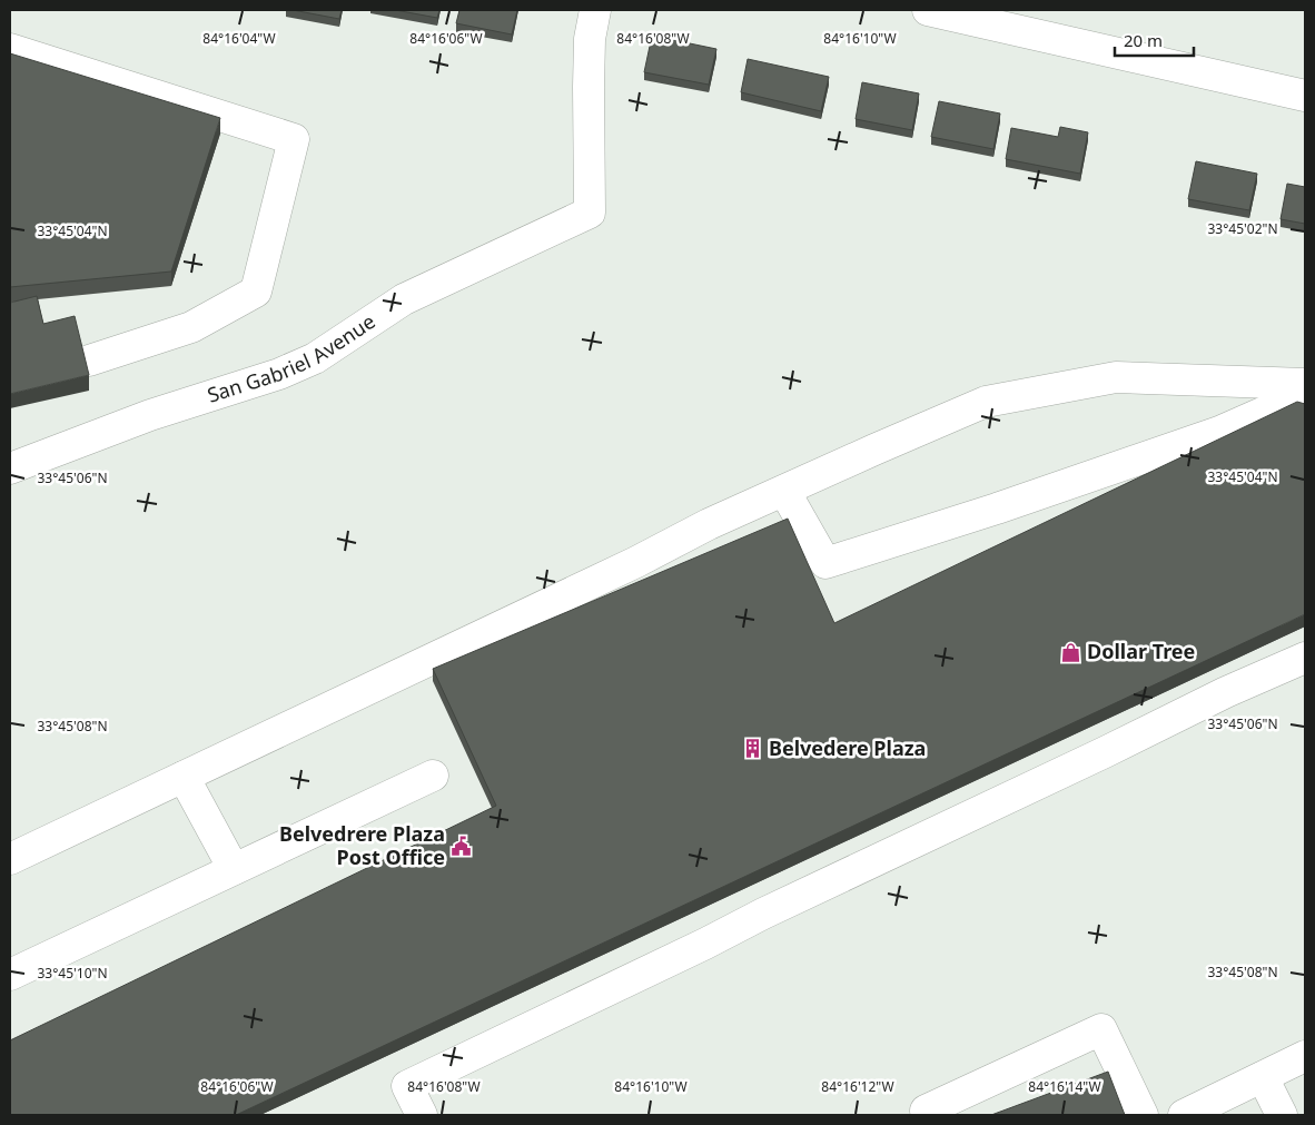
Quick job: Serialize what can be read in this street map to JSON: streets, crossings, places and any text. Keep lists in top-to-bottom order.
{
  "streets": {
    "street": ["San Gabriel Avenue"]
  },
  "places": {
    "shop": ["Dollar Tree"],
    "building": ["Belvedere Plaza"],
    "public building": ["Belvedrere Plaza Post Office"]
  },
  "scale_bar": "20 m",
  "coordinates": [
    "84°16'04\"W",
    "84°16'06\"W",
    "84°16'08\"W",
    "84°16'10\"W",
    "33°45'02\"N",
    "33°45'04\"N",
    "33°45'06\"N",
    "33°45'08\"N",
    "33°45'10\"N",
    "84°16'12\"W",
    "84°16'14\"W"
  ]
}
